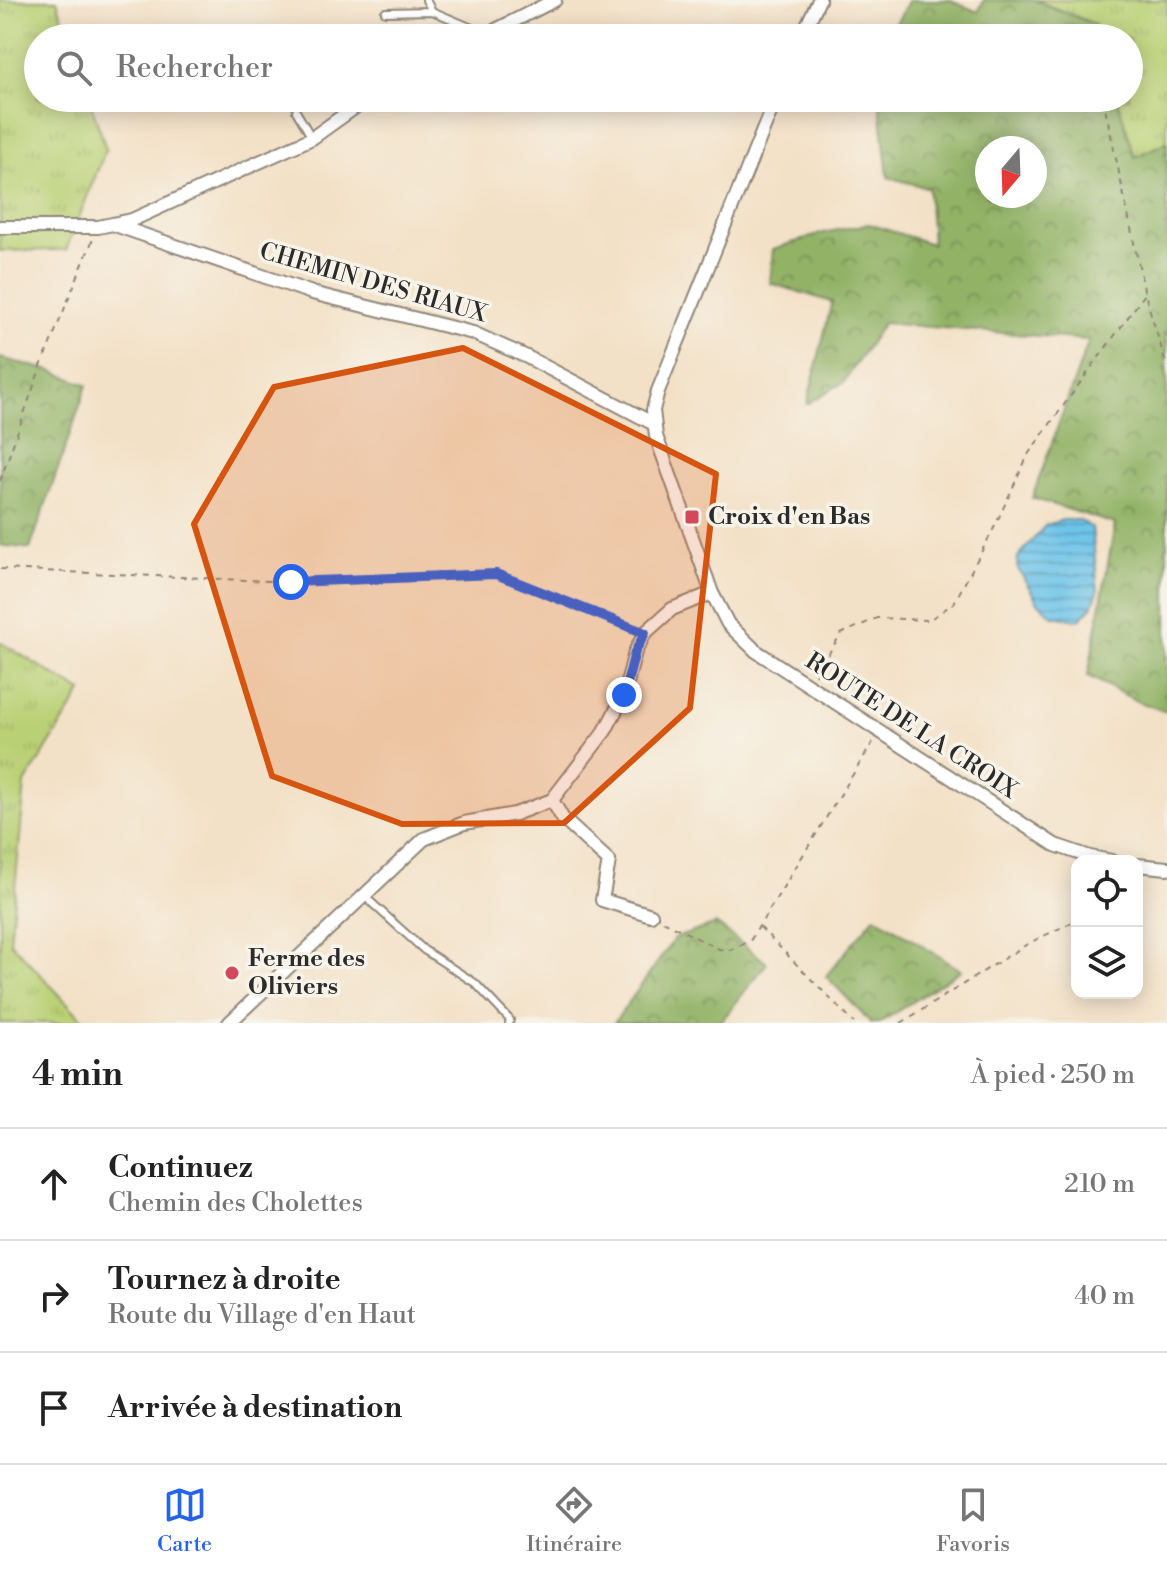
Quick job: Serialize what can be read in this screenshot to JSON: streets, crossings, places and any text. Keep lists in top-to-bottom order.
{
  "streets": {
    "street": ["CHEMIN DES RIAUX", "ROUTE DE LA CROIX"]
  },
  "crossings": [
    ["CHEMIN DES RIAUX", "ROUTE DE LA CROIX"]
  ],
  "places": {
    "transit": ["Croix d'en Bas"],
    "other": ["Ferme des Oliviers"]
  },
  "north": "bottom",
  "page": {
    "search": "Rechercher",
    "heading": ["4 min", "À pied · 250 m"],
    "list": [
      ["Continuez", "Chemin des Cholettes", "210 m"],
      ["Tournez à droite", "Route du Village d'en Haut", "40 m"],
      "Arrivée à destination"
    ],
    "nav": ["Carte", "Itinéraire", "Favoris"]
  }
}
